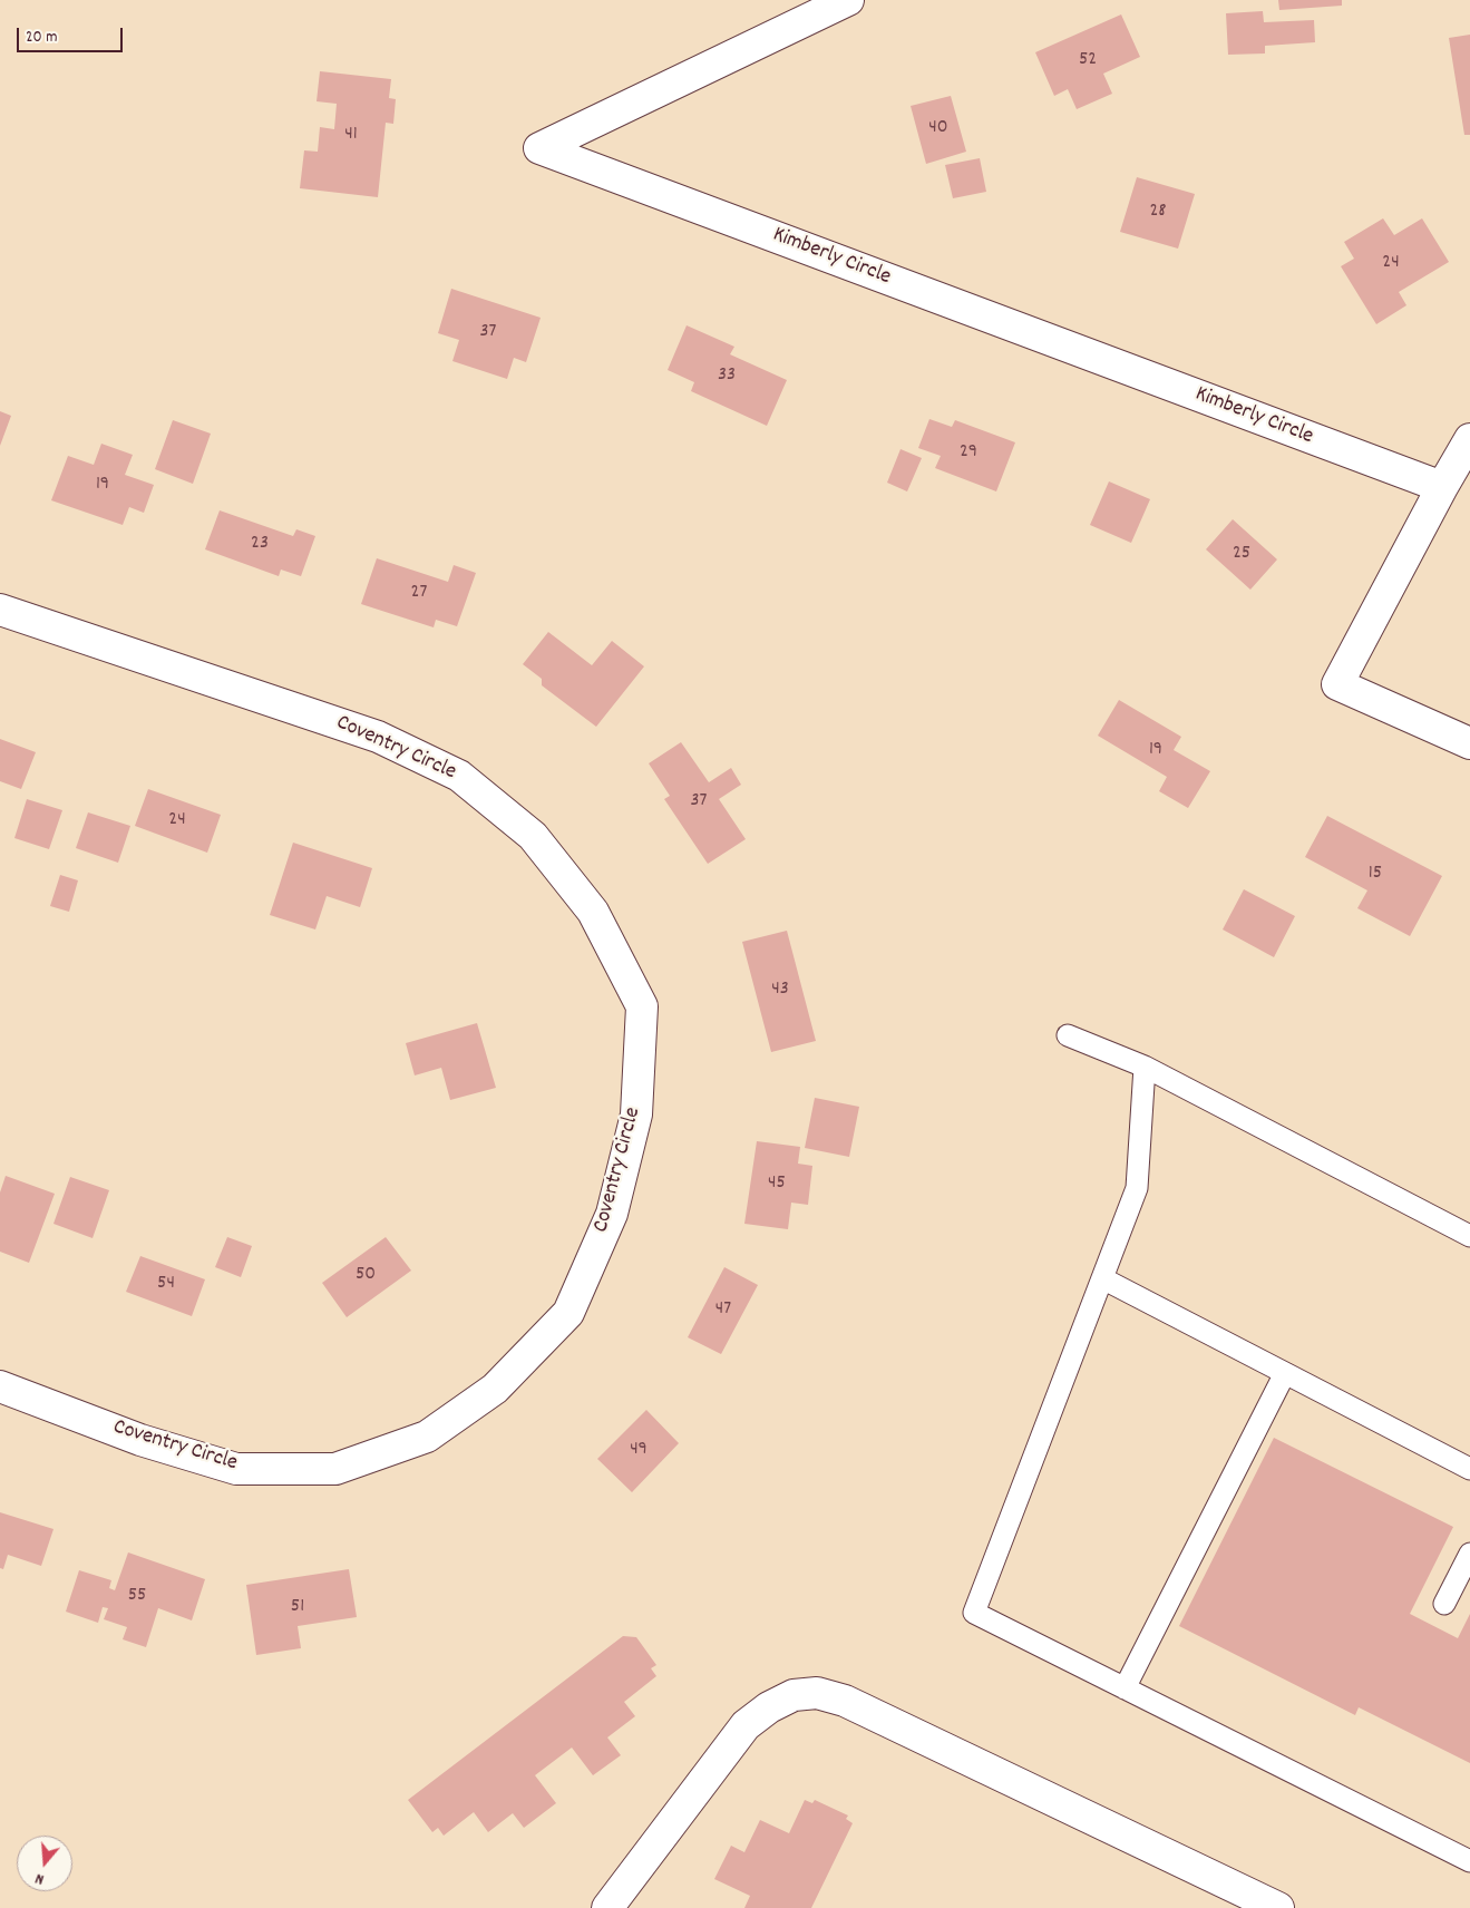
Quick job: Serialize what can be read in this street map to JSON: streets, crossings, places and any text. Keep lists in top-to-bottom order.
{
  "streets": {
    "street": ["Kimberly Circle", "Coventry Circle"]
  },
  "house_numbers": [
    "52",
    "40",
    "41",
    "28",
    "24",
    "37",
    "33",
    "29",
    "19",
    "23",
    "25",
    "27",
    "19",
    "37",
    "24",
    "15",
    "43",
    "45",
    "50",
    "54",
    "47",
    "49",
    "55",
    "51"
  ],
  "scale_bar": "20 m",
  "north": "bottom"
}
